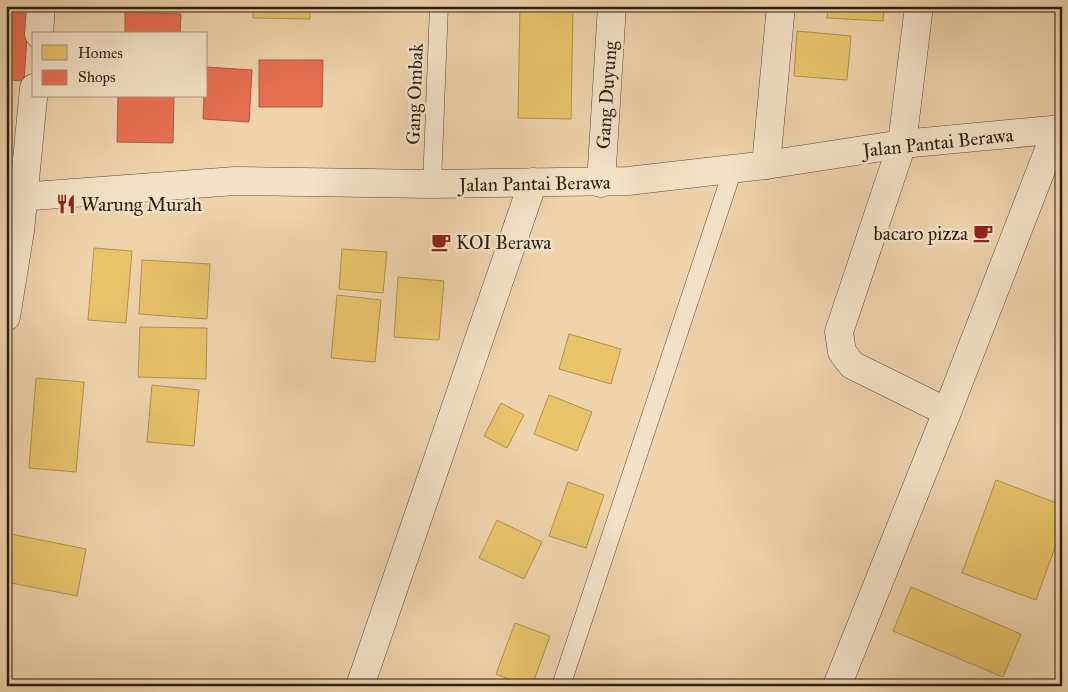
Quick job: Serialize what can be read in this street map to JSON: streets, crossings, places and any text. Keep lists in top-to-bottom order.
{
  "streets": {
    "street": ["Gang Duyung", "Jalan Pantai Berawa"],
    "lane": ["Gang Ombak"]
  },
  "crossings": [
    ["Gang Ombak", "Jalan Pantai Berawa"],
    ["Gang Duyung", "Jalan Pantai Berawa"]
  ],
  "places": {
    "restaurant": ["Warung Murah"],
    "cafe": ["bacaro pizza", "KOI Berawa"]
  },
  "legend": ["Homes", "Shops"]
}
